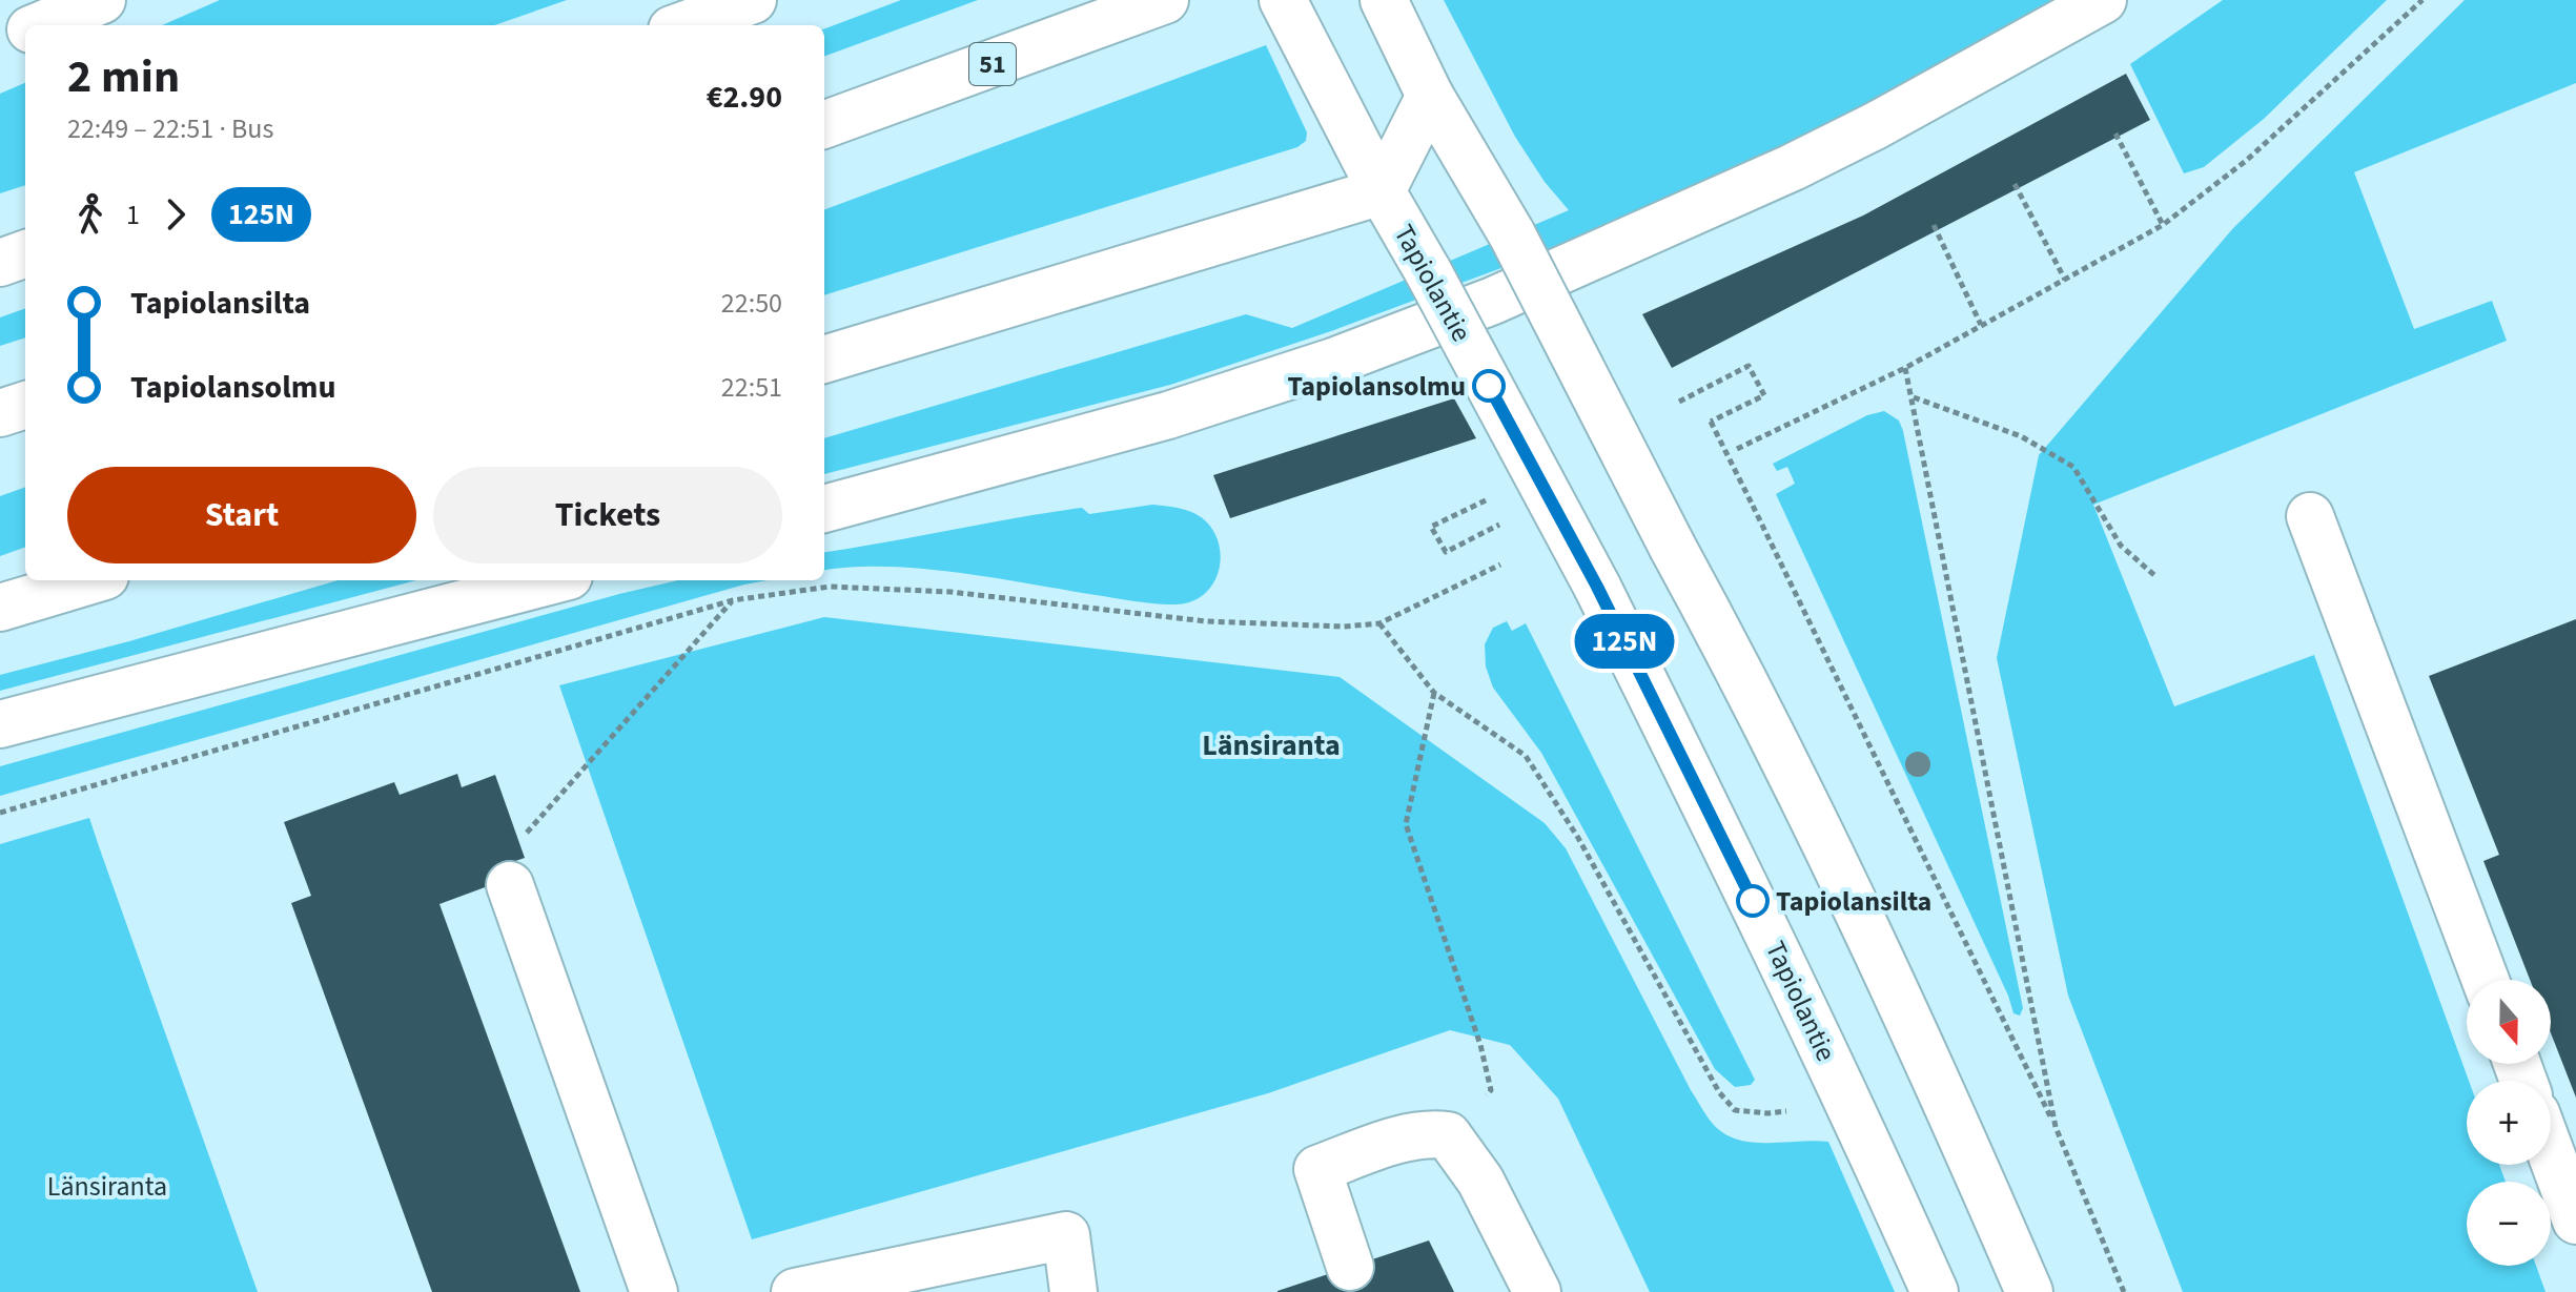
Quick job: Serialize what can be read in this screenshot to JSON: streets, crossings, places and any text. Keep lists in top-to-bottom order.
{
  "streets": {
    "main road": ["51", "Tapiolantie"]
  },
  "districts": ["Länsiranta"],
  "parks": ["Länsiranta"],
  "places": ["Tapiolansolmu", "Tapiolansilta"],
  "lines": ["bus line 125N"],
  "north": "bottom",
  "page": {
    "on_map": "125N",
    "heading": ["2 min", "22:49 – 22:51 · Bus", "€2.90"],
    "legs": ["1", "125N"],
    "list": [
      {
        "name": "Tapiolansilta",
        "value": "22:50"
      },
      {
        "name": "Tapiolansolmu",
        "value": "22:51"
      }
    ],
    "buttons": ["Start", "Tickets"],
    "map_buttons": ["+", "−"]
  }
}
